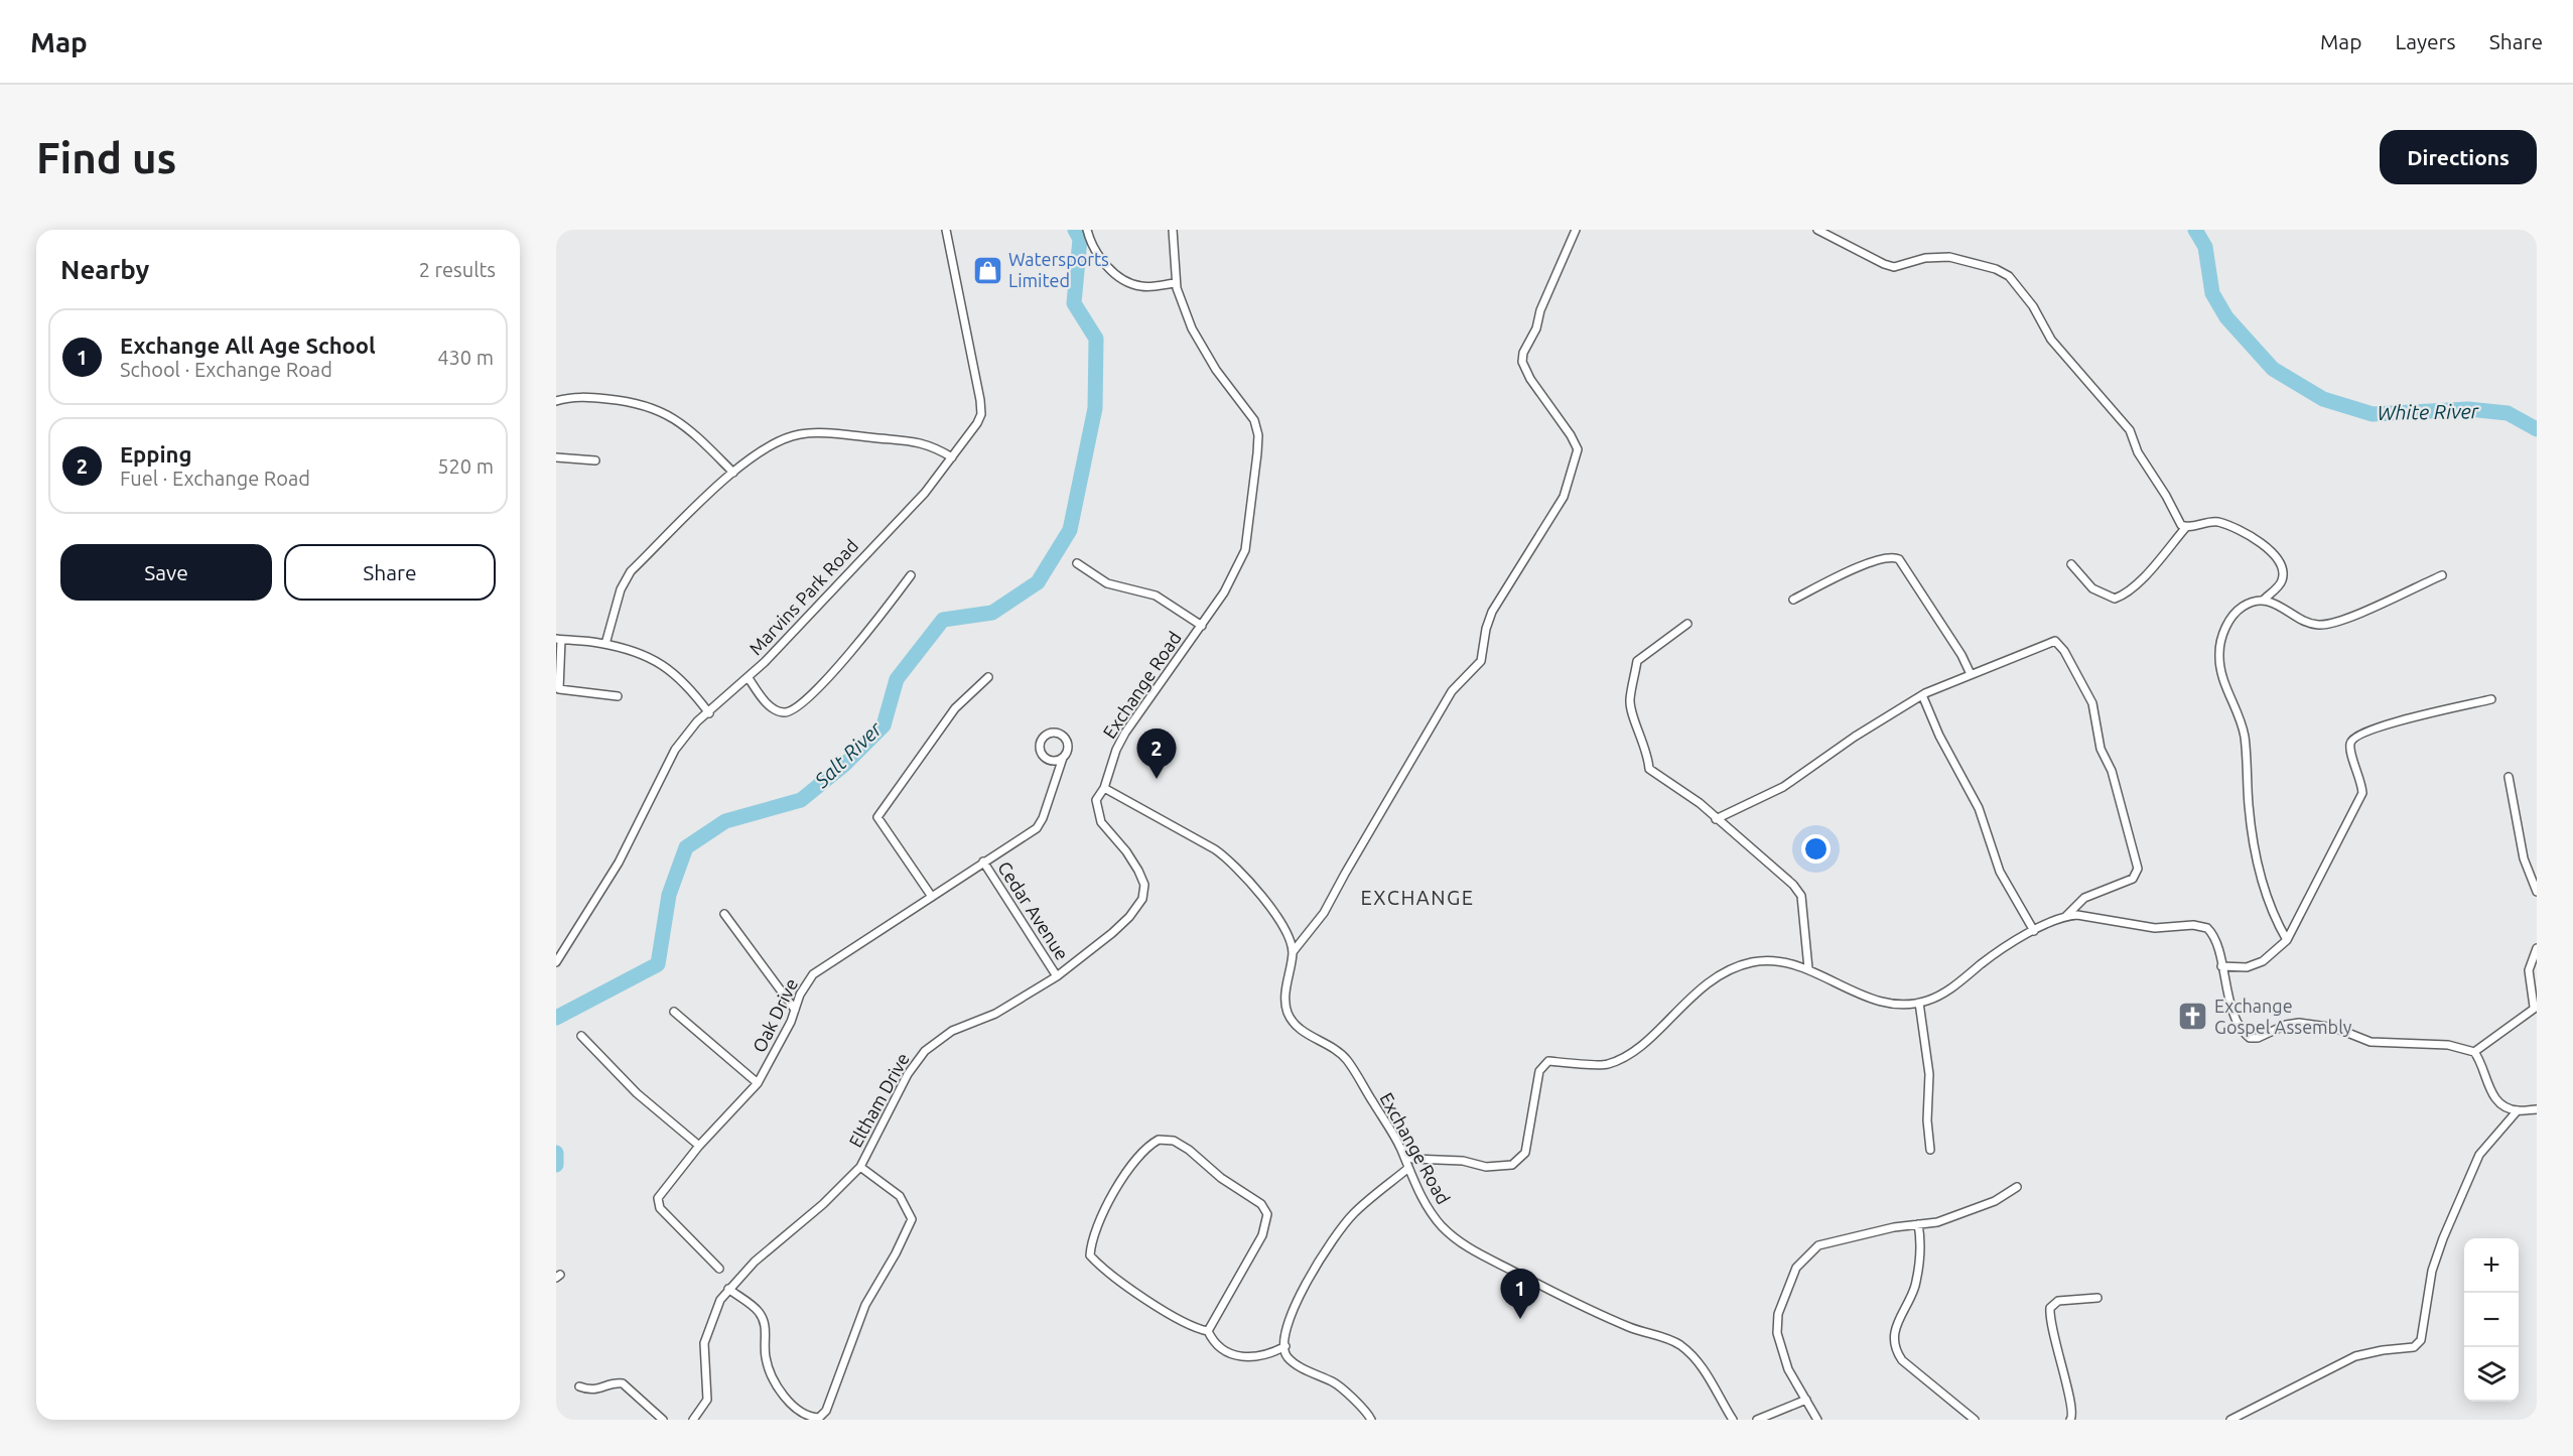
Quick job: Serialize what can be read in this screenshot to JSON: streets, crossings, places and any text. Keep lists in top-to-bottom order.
{
  "streets": {
    "street": [
      "Marvins Park Road",
      "Exchange Road",
      "Cedar Avenue",
      "Oak Drive",
      "Eltham Drive"
    ]
  },
  "crossings": [
    ["Exchange Road", "Eltham Drive"],
    ["Cedar Avenue", "Oak Drive"],
    ["Cedar Avenue", "Eltham Drive"]
  ],
  "districts": ["EXCHANGE"],
  "water": ["White River", "Salt River"],
  "places": {
    "shop": ["Watersports Limited"],
    "church": ["Exchange Gospel Assembly"]
  },
  "page": {
    "header": "Map",
    "nav": ["Map", "Layers", "Share"],
    "buttons": [
      "Directions",
      ["Save", "Share"]
    ],
    "title": "Find us",
    "heading": ["Nearby", "2 results"],
    "list": [
      {
        "mark": "1",
        "name": "Exchange All Age School",
        "note": "School · Exchange Road",
        "value": "430 m"
      },
      {
        "mark": "2",
        "name": "Epping",
        "note": "Fuel · Exchange Road",
        "value": "520 m"
      }
    ],
    "pins": ["2", "1"],
    "map_buttons": ["+", "−"]
  }
}
